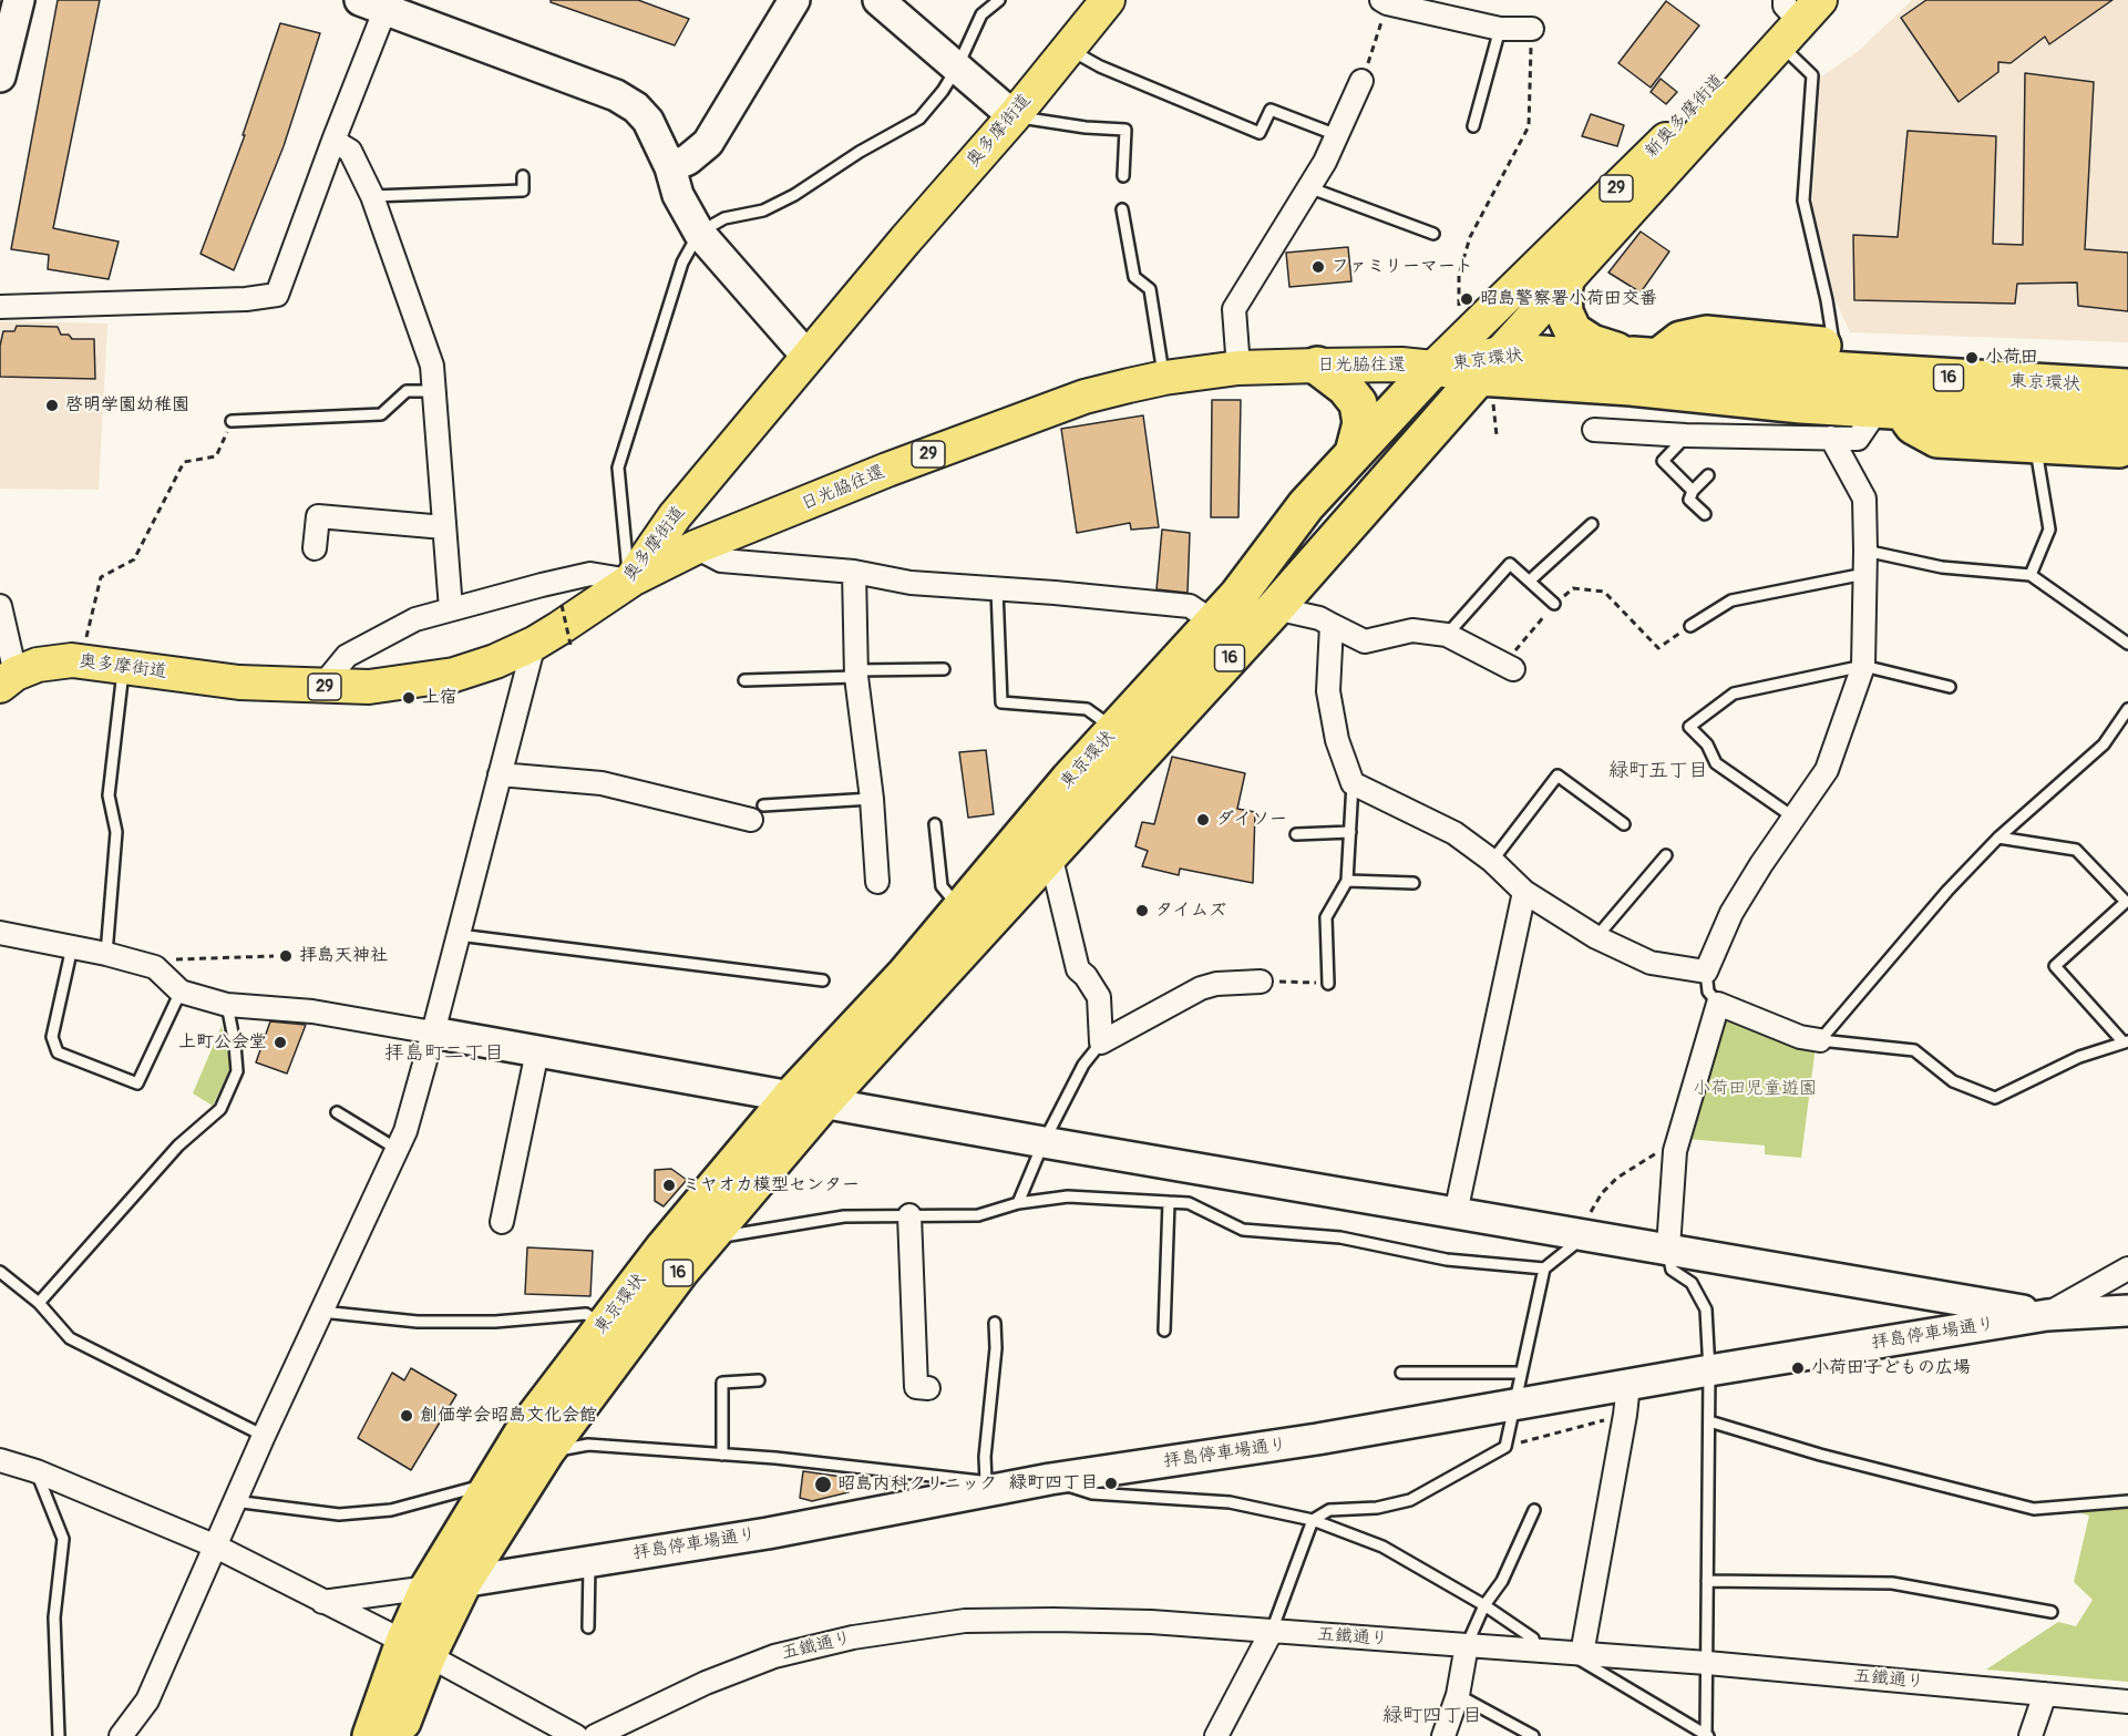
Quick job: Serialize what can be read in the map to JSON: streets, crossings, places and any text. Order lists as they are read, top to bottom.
{
  "streets": {
    "highway": ["東京環状", "16"],
    "main road": [
      "新奥多摩街道",
      "奥多摩街道",
      "29",
      "日光脇往還"
    ],
    "street": ["拝島停車場通り", "五鐵通り"]
  },
  "crossings": [
    ["新奥多摩街道", "東京環状"],
    ["新奥多摩街道", "日光脇往還"],
    ["奥多摩街道", "日光脇往還"],
    ["東京環状", "日光脇往還"],
    ["東京環状", "拝島停車場通り"]
  ],
  "districts": ["緑町五丁目", "拝島町二丁目", "緑町四丁目"],
  "parks": ["小荷田児童遊園"],
  "places": [
    "ファミリーマート",
    "昭島警察署小荷田交番",
    "小荷田",
    "啓明学園幼稚園",
    "上宿",
    "ダイソー",
    "タイムズ",
    "拝島天神社",
    "上町公会堂",
    "ミヤオカ模型センター",
    "小荷田子どもの広場",
    "創価学会昭島文化会館",
    "緑町四丁目",
    "昭島内科クリニック"
  ]
}
